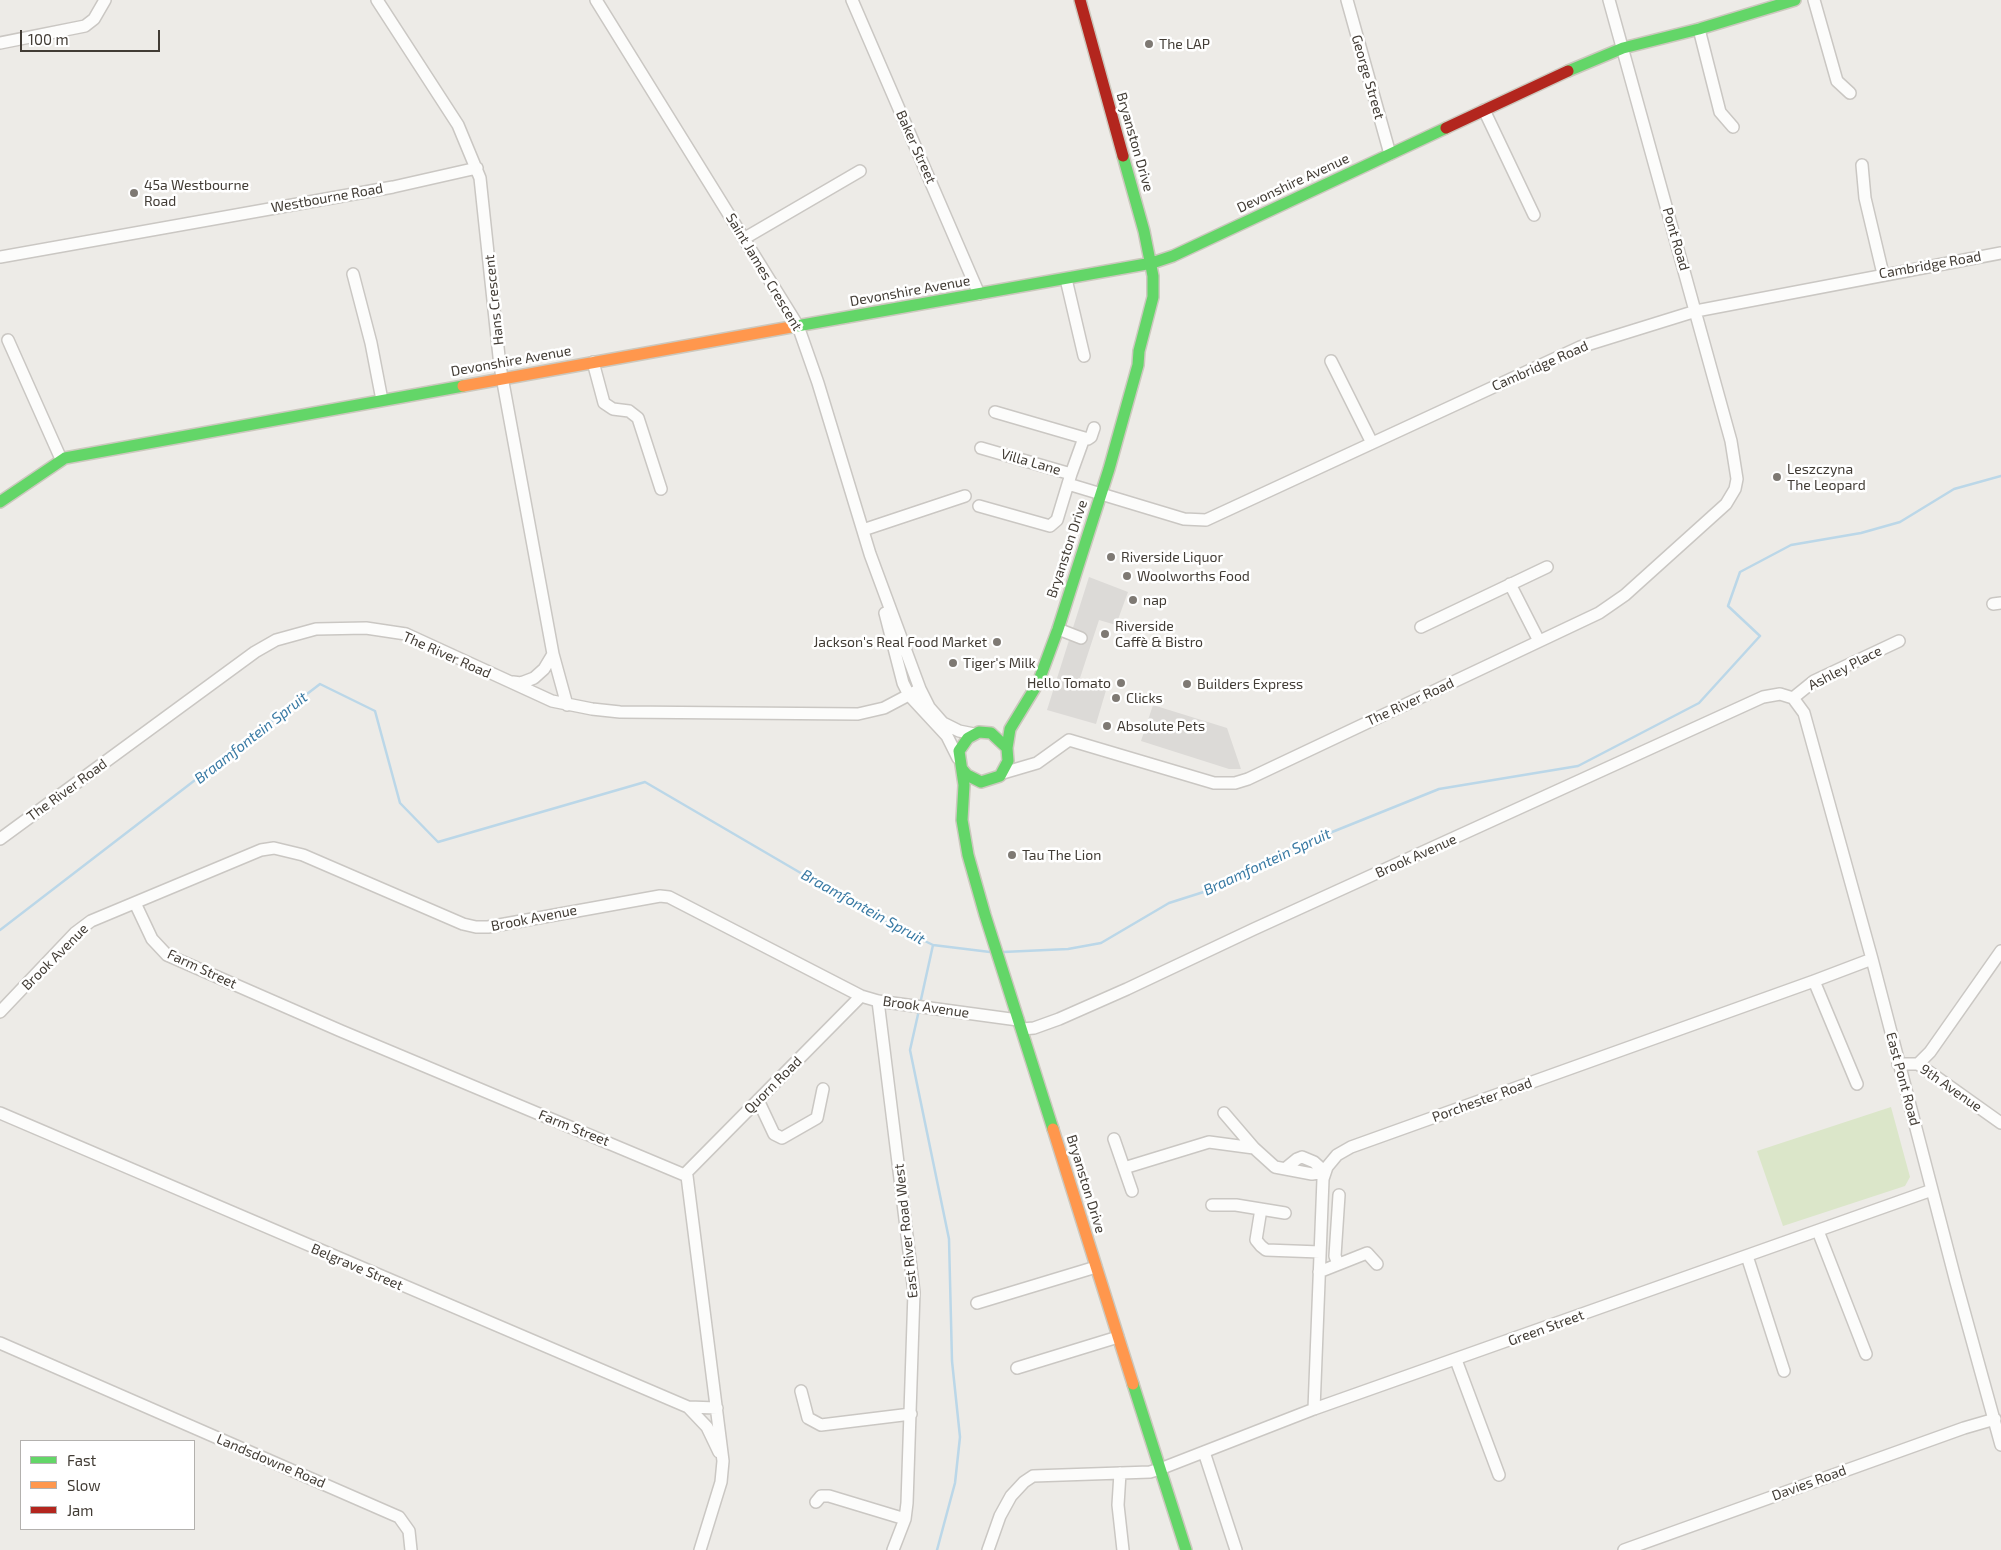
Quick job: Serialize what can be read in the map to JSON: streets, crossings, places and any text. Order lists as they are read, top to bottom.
{
  "streets": {
    "main road": ["Bryanston Drive", "Devonshire Avenue"],
    "street": [
      "George Street",
      "Baker Street",
      "Westbourne Road",
      "Pont Road",
      "Cambridge Road",
      "Saint James Crescent",
      "Hans Crescent",
      "Villa Lane",
      "The River Road",
      "Ashley Place",
      "Brook Avenue",
      "Farm Street",
      "East Pont Road",
      "Quorn Road",
      "9th Avenue",
      "Porchester Road",
      "East River Road West",
      "Belgrave Street",
      "Green Street",
      "Landsdowne Road",
      "Davies Road"
    ]
  },
  "crossings": [
    ["George Street", "Devonshire Avenue"],
    ["Bryanston Drive", "Devonshire Avenue"],
    ["Bryanston Drive", "Cambridge Road"],
    ["Bryanston Drive", "Saint James Crescent"],
    ["Bryanston Drive", "Villa Lane"],
    ["Bryanston Drive", "The River Road"],
    ["Bryanston Drive", "Brook Avenue"],
    ["Bryanston Drive", "Green Street"],
    ["Baker Street", "Devonshire Avenue"],
    ["Devonshire Avenue", "Pont Road"],
    ["Devonshire Avenue", "Saint James Crescent"],
    ["Devonshire Avenue", "Hans Crescent"],
    ["Westbourne Road", "Hans Crescent"],
    ["Pont Road", "Cambridge Road"],
    ["Pont Road", "The River Road"],
    ["Cambridge Road", "Villa Lane"],
    ["Saint James Crescent", "The River Road"],
    ["Hans Crescent", "The River Road"],
    ["Ashley Place", "Brook Avenue"],
    ["Ashley Place", "East Pont Road"],
    ["Brook Avenue", "Farm Street"],
    ["Brook Avenue", "East Pont Road"],
    ["Brook Avenue", "Quorn Road"],
    ["Brook Avenue", "East River Road West"],
    ["Farm Street", "Quorn Road"],
    ["East Pont Road", "9th Avenue"],
    ["East Pont Road", "Porchester Road"],
    ["East Pont Road", "Green Street"],
    ["East Pont Road", "Davies Road"]
  ],
  "water": ["Braamfontein Spruit"],
  "places": [
    "The LAP",
    "45a Westbourne Road",
    "Leszczyna The Leopard",
    "Riverside Liquor",
    "Woolworths Food",
    "nap",
    "Riverside Caffè & Bistro",
    "Jackson's Real Food Market",
    "Tiger's Milk",
    "Hello Tomato",
    "Builders Express",
    "Clicks",
    "Absolute Pets",
    "Tau The Lion"
  ],
  "legend": ["Fast", "Slow", "Jam"],
  "scale_bar": "100 m"
}
